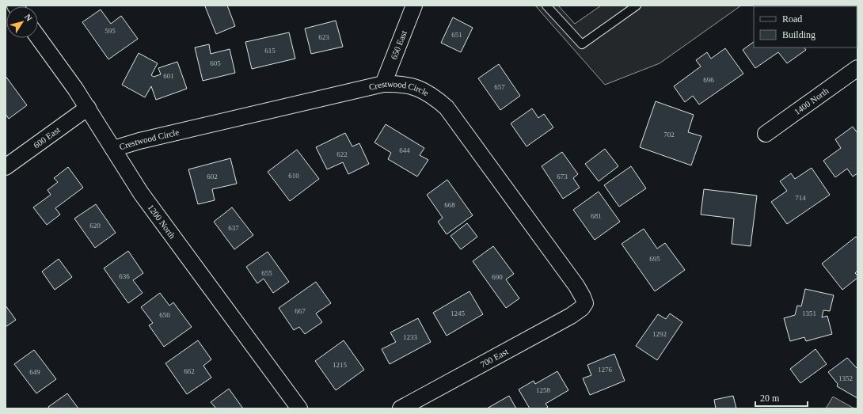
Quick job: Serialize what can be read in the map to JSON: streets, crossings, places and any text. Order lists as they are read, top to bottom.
{
  "streets": {
    "street": [
      "650 East",
      "Crestwood Circle",
      "1400 North",
      "600 East",
      "1200 North",
      "700 East"
    ]
  },
  "crossings": [
    ["650 East", "Crestwood Circle"],
    ["Crestwood Circle", "1200 North"],
    ["Crestwood Circle", "700 East"],
    ["600 East", "1200 North"]
  ],
  "house_numbers": [
    "595",
    "651",
    "623",
    "615",
    "605",
    "601",
    "696",
    "657",
    "702",
    "644",
    "622",
    "610",
    "602",
    "673",
    "714",
    "668",
    "681",
    "620",
    "637",
    "695",
    "655",
    "636",
    "690",
    "667",
    "1245",
    "1351",
    "650",
    "1292",
    "1233",
    "1215",
    "1276",
    "662",
    "649",
    "1352",
    "1258"
  ],
  "legend": ["Road", "Building"],
  "scale_bar": "20 m",
  "north": "top right"
}
